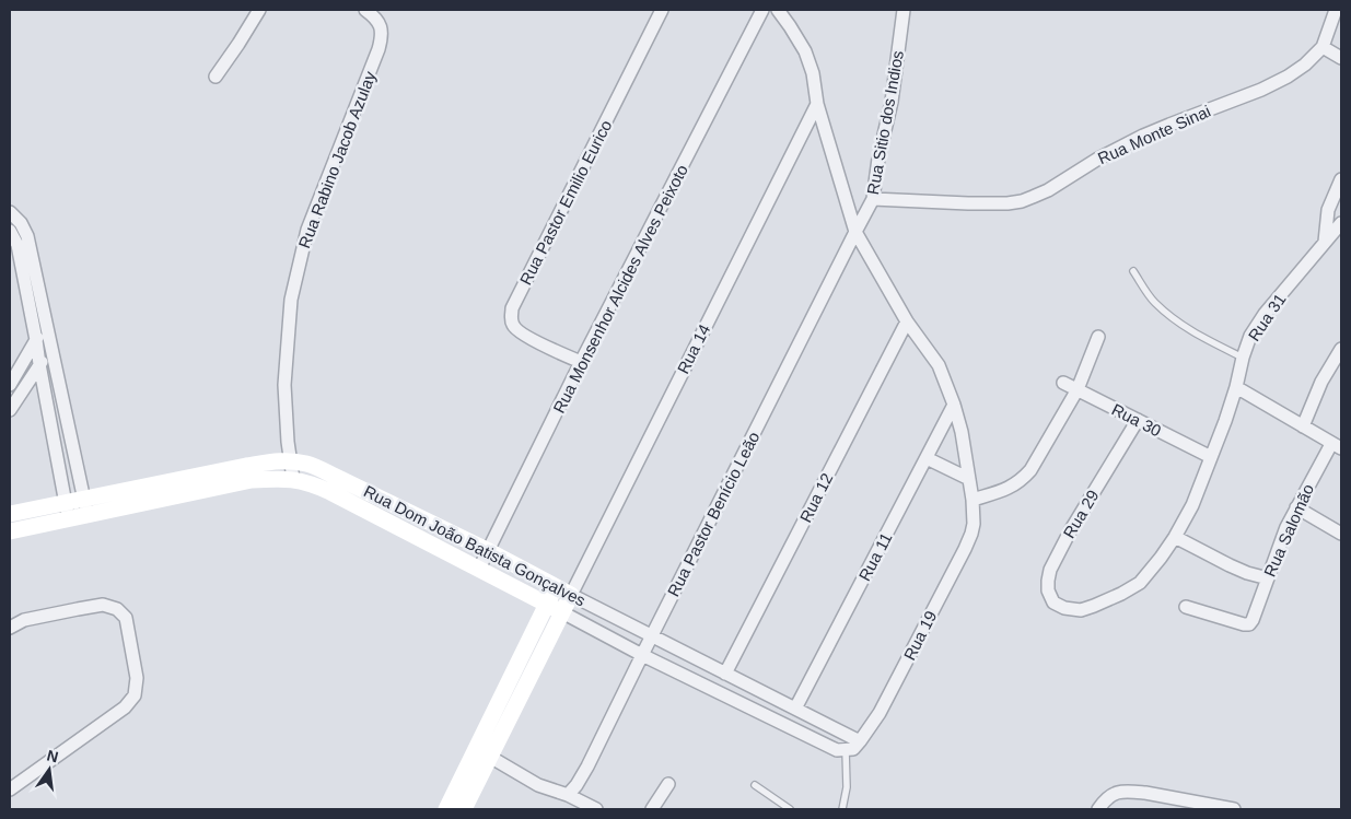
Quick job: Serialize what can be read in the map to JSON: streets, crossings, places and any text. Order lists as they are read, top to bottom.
{
  "streets": {
    "street": [
      "Rua Sitio dos Indios",
      "Rua Monte Sinai",
      "Rua Rabino Jacob Azulay",
      "Rua Pastor Emilio Eurico",
      "Rua Monsenhor Alcides Alves Peixoto",
      "Rua 31",
      "Rua 14",
      "Rua 30",
      "Rua 12",
      "Rua Pastor Benício Leão",
      "Rua 29",
      "Rua Salomão",
      "Rua Dom João Batista Gonçalves",
      "Rua 11",
      "Rua 19"
    ]
  },
  "crossings": [
    ["Rua Sitio dos Indios", "Rua Monte Sinai"],
    ["Rua Sitio dos Indios", "Rua Pastor Benício Leão"],
    ["Rua Rabino Jacob Azulay", "Rua Dom João Batista Gonçalves"],
    ["Rua Pastor Emilio Eurico", "Rua Monsenhor Alcides Alves Peixoto"],
    ["Rua Monsenhor Alcides Alves Peixoto", "Rua Dom João Batista Gonçalves"],
    ["Rua 31", "Rua 30"],
    ["Rua 31", "Rua 29"],
    ["Rua 14", "Rua Dom João Batista Gonçalves"],
    ["Rua 30", "Rua 29"],
    ["Rua 12", "Rua Dom João Batista Gonçalves"],
    ["Rua Pastor Benício Leão", "Rua Dom João Batista Gonçalves"],
    ["Rua Dom João Batista Gonçalves", "Rua 11"],
    ["Rua Dom João Batista Gonçalves", "Rua 19"]
  ],
  "north": "top"
}
